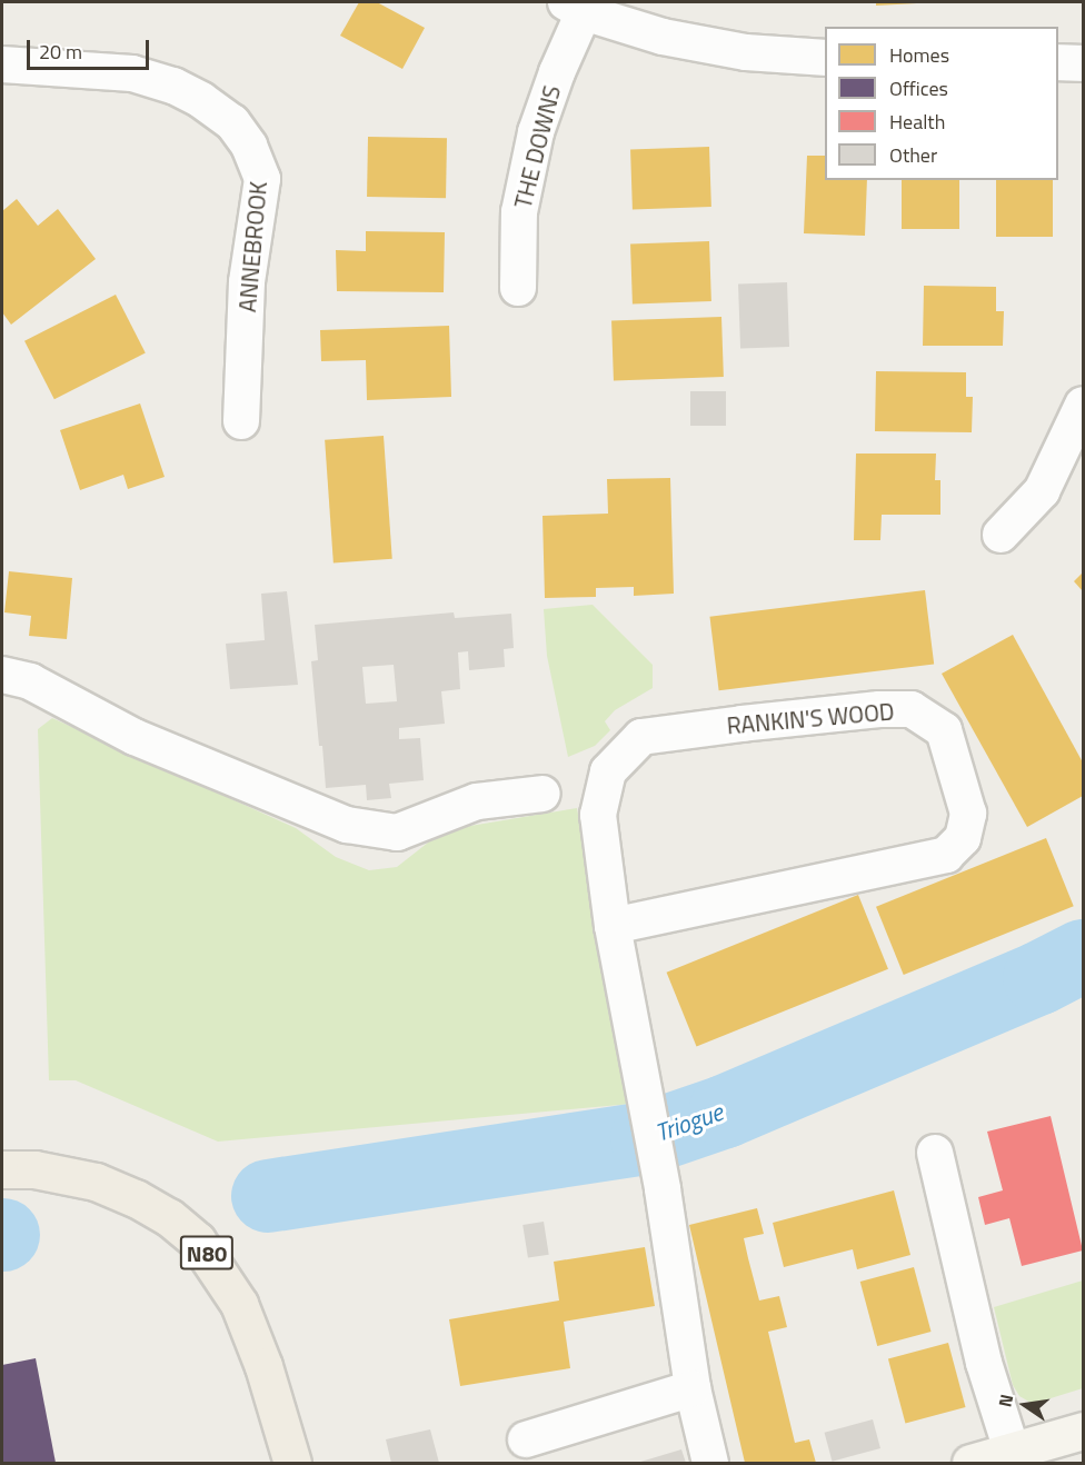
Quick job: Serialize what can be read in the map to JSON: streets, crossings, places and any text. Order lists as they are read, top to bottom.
{
  "streets": {
    "main road": ["N80"],
    "street": ["THE DOWNS", "ANNEBROOK", "RANKIN'S WOOD"]
  },
  "water": ["Triogue"],
  "legend": [
    "Homes",
    "Offices",
    "Health",
    "Other"
  ],
  "scale_bar": "20 m",
  "north": "left"
}
